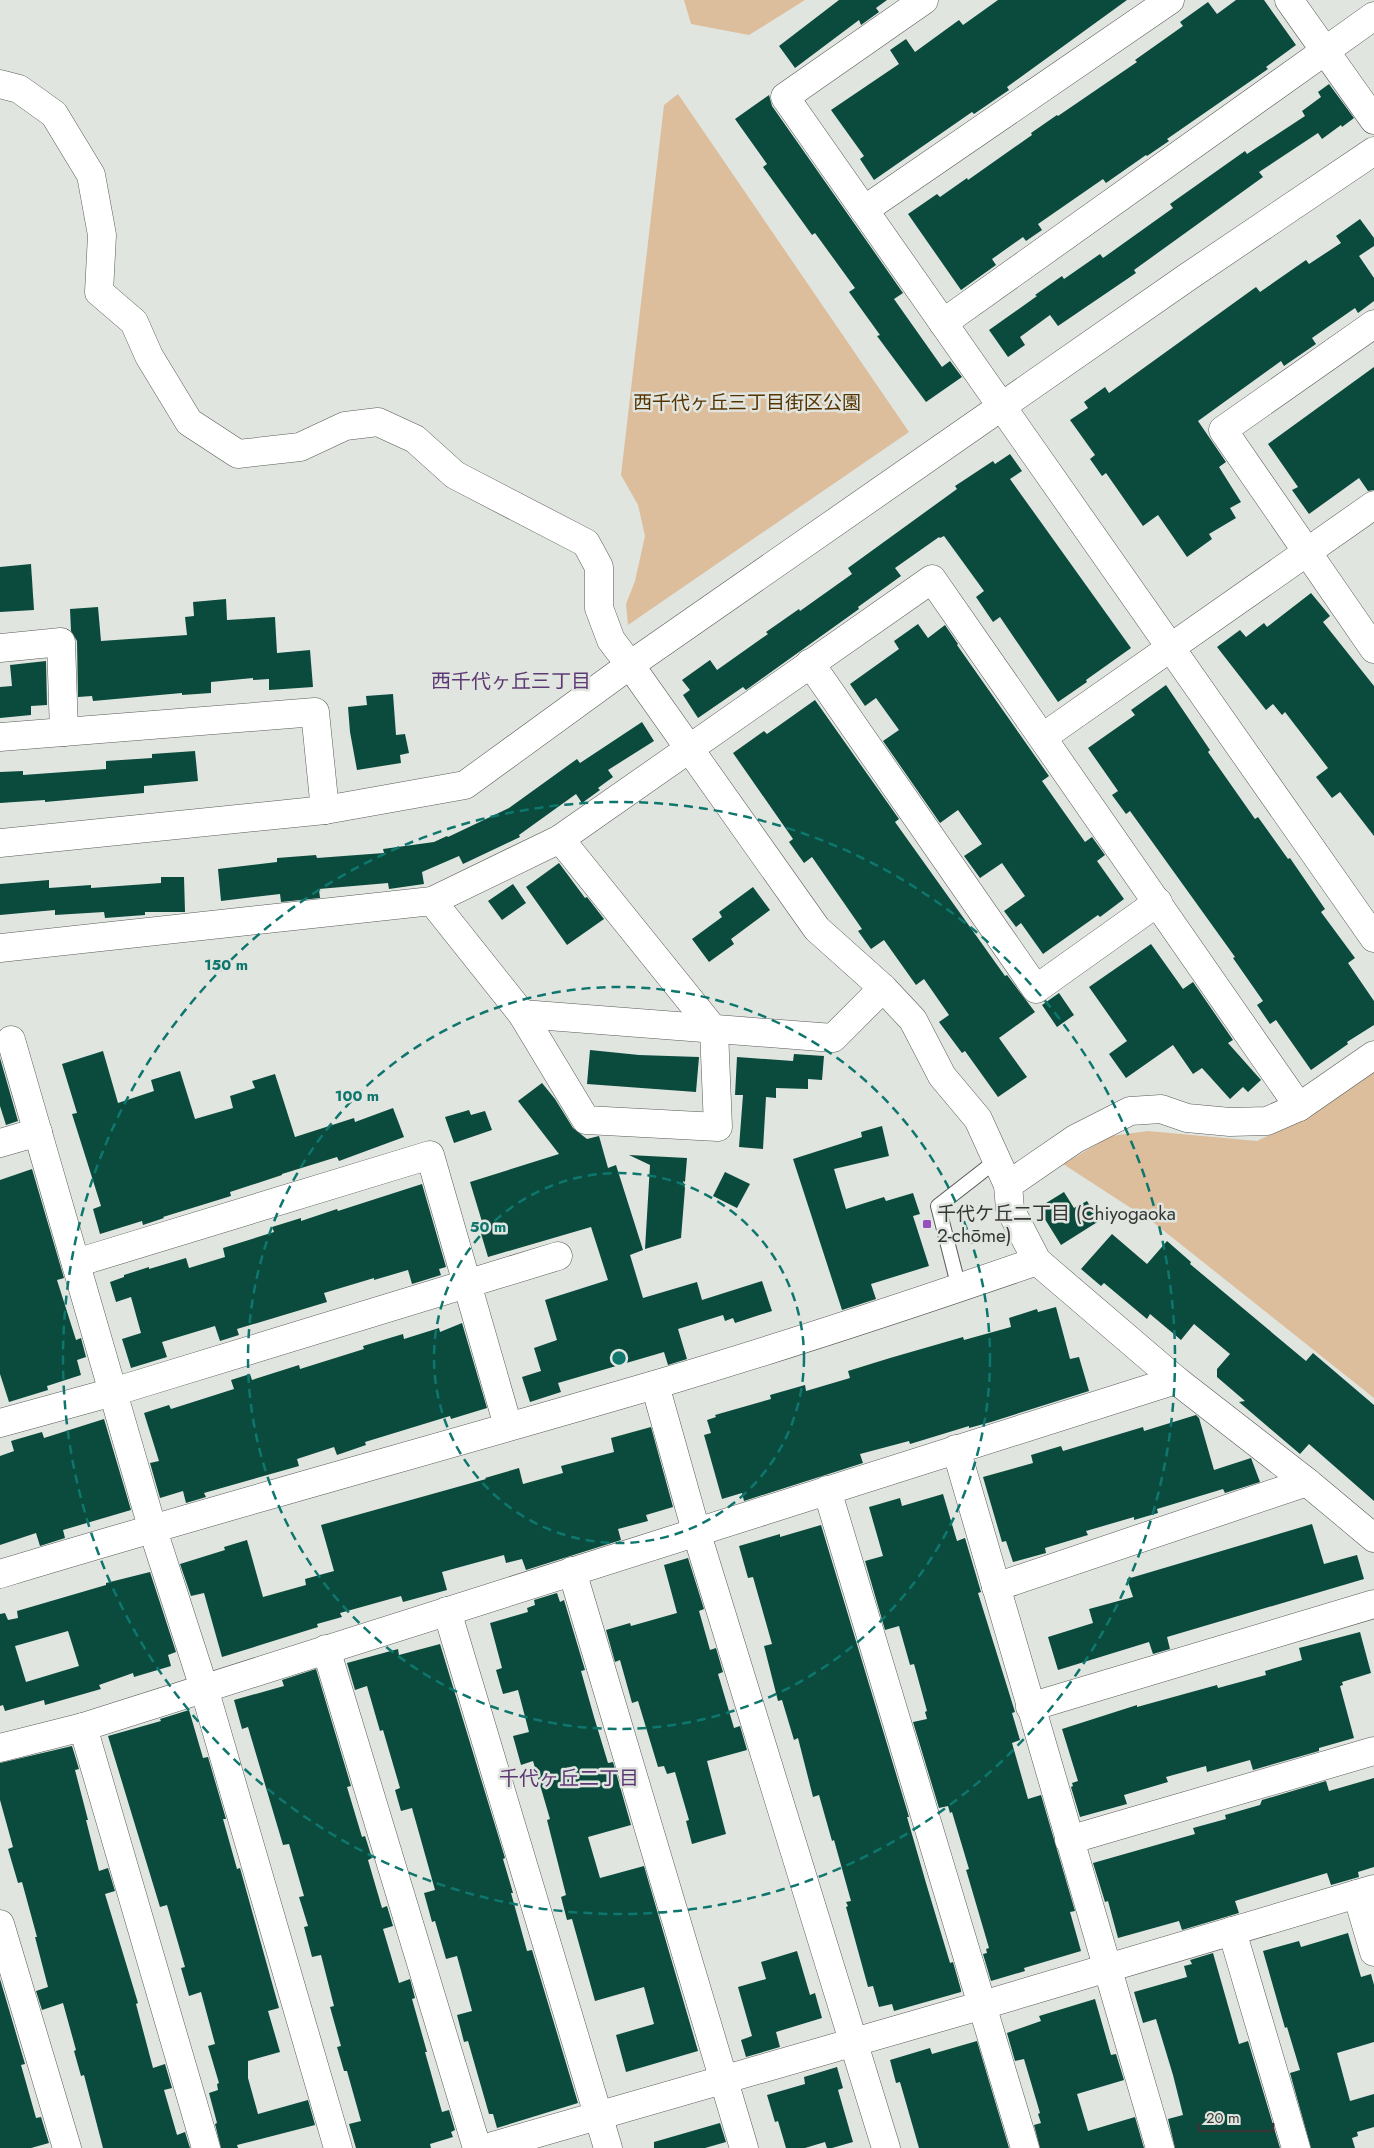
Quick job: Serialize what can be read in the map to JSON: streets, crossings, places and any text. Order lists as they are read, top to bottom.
{
  "districts": ["西千代ヶ丘三丁目", "千代ヶ丘二丁目"],
  "parks": ["西千代ヶ丘三丁目街区公園"],
  "places": {
    "transit": ["千代ケ丘二丁目 (Chiyogaoka 2-chōme)"]
  },
  "scale_bar": "20 m",
  "rings": ["150 m", "100 m", "50 m"]
}
